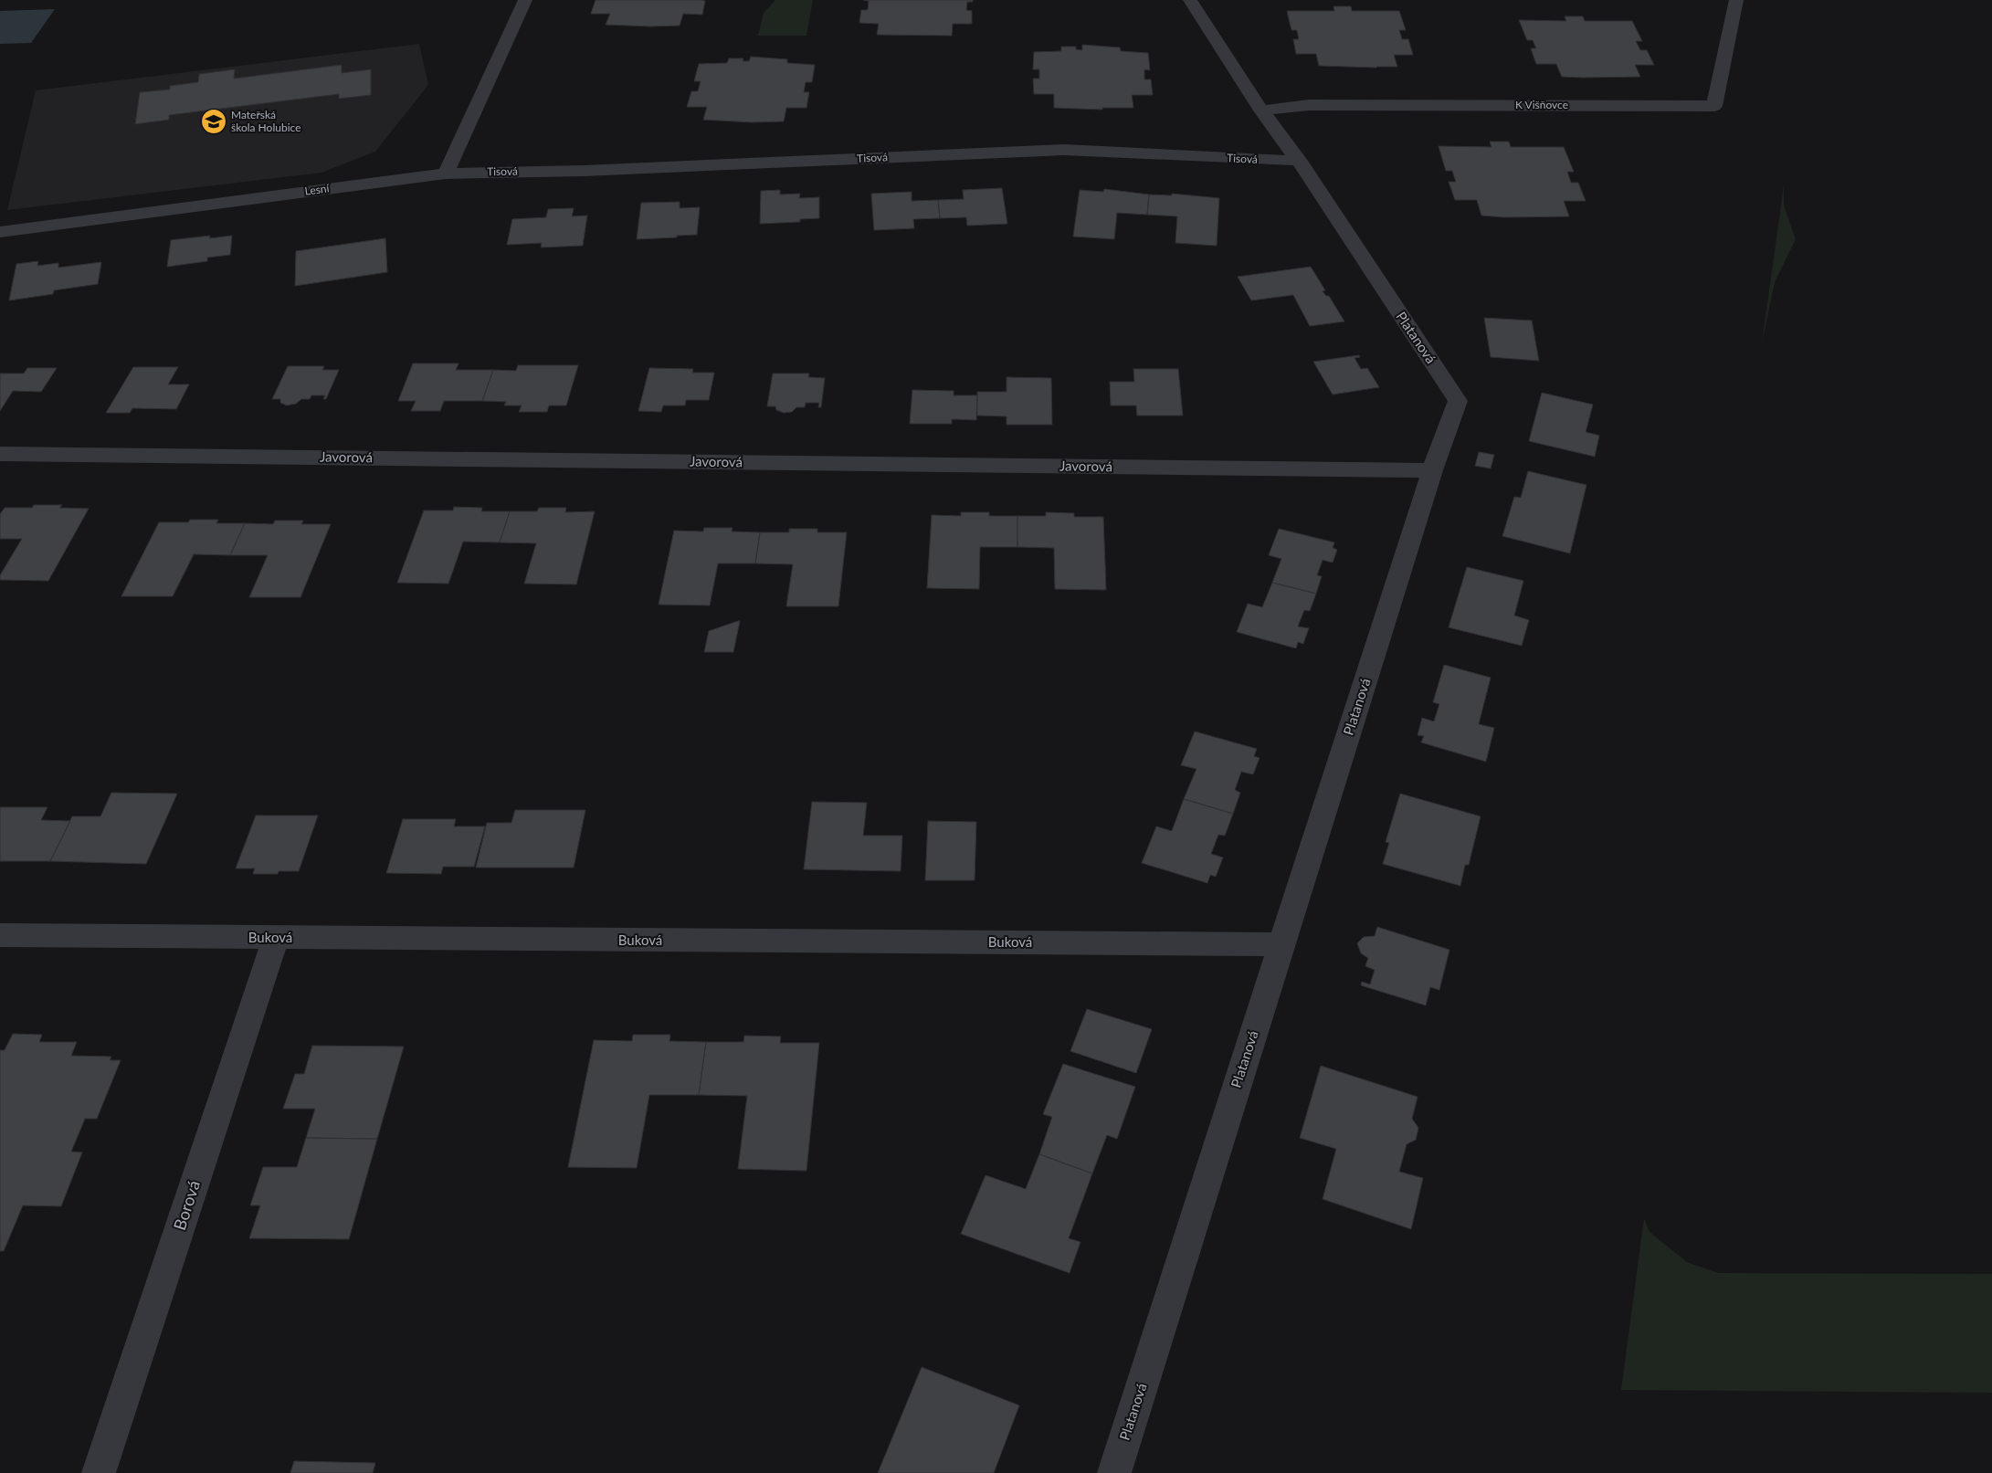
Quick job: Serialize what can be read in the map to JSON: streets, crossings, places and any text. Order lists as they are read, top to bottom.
{
  "streets": {
    "street": [
      "K Višňovce",
      "Tisová",
      "Lesní",
      "Platanová",
      "Javorová",
      "Buková",
      "Borová"
    ]
  },
  "crossings": [
    ["K Višňovce", "Platanová"],
    ["Tisová", "Lesní"],
    ["Tisová", "Platanová"],
    ["Platanová", "Javorová"],
    ["Platanová", "Buková"],
    ["Buková", "Borová"]
  ],
  "places": {
    "school or university": ["Mateřská škola Holubice"]
  }
}
